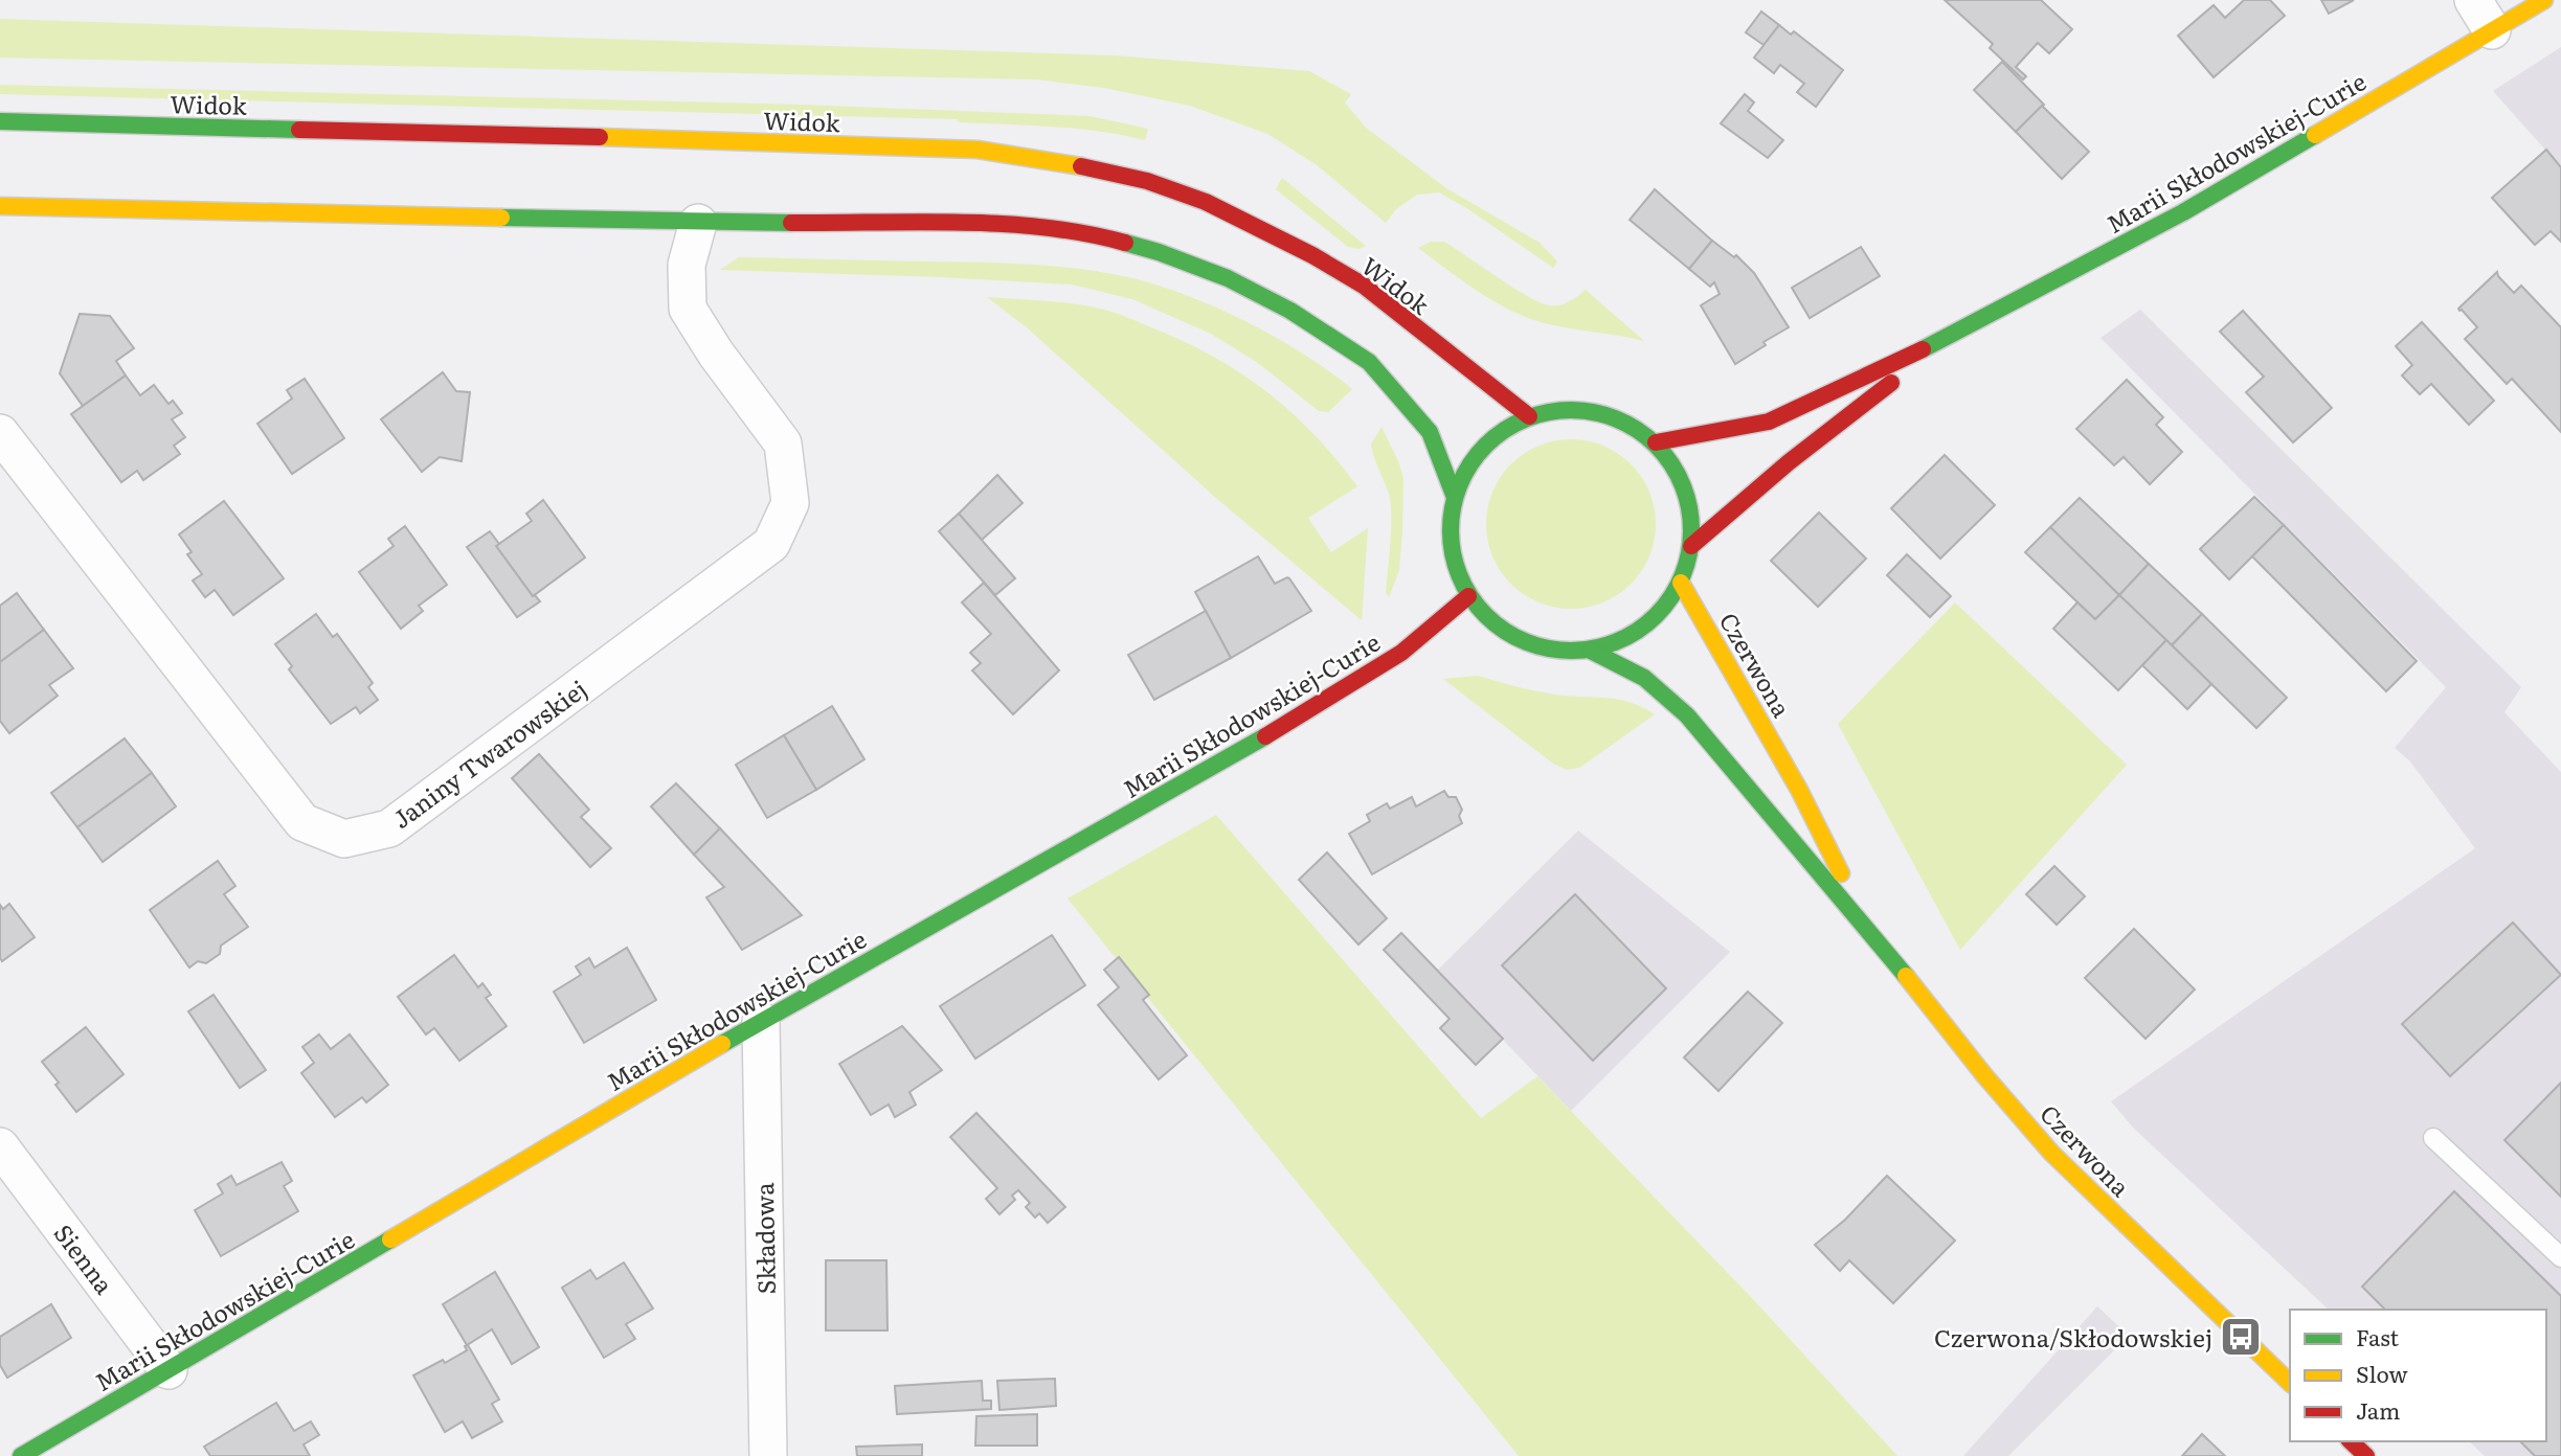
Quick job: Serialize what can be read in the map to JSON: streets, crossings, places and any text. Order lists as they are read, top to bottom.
{
  "streets": {
    "main road": ["Widok", "Marii Skłodowskiej-Curie", "Czerwona"],
    "street": ["Janiny Twarowskiej", "Składowa", "Sienna"]
  },
  "crossings": [
    ["Widok", "Marii Skłodowskiej-Curie"],
    ["Widok", "Czerwona"],
    ["Marii Skłodowskiej-Curie", "Czerwona"],
    ["Marii Skłodowskiej-Curie", "Składowa"],
    ["Marii Skłodowskiej-Curie", "Sienna"]
  ],
  "places": {
    "bus stop": ["Czerwona/Skłodowskiej"]
  },
  "legend": ["Fast", "Slow", "Jam"]
}
